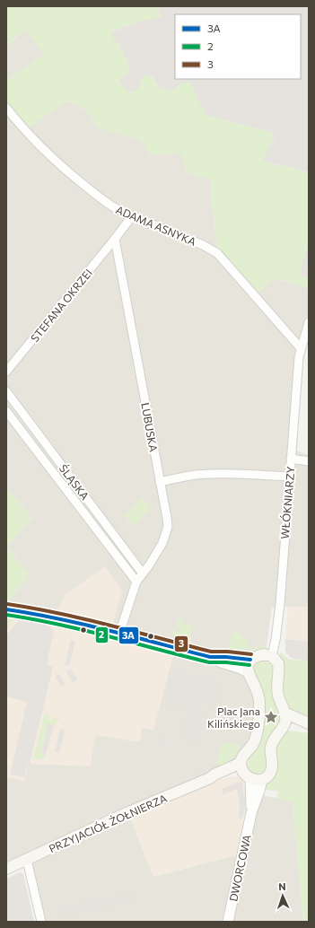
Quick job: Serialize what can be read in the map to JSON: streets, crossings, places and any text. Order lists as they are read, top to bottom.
{
  "streets": {
    "main road": ["PRZYJACIÓŁ ŻOŁNIERZA"],
    "street": [
      "ADAMA ASNYKA",
      "STEFANA OKRZEI",
      "LUBUSKA",
      "ŚLĄSKA",
      "WŁÓKNIARZY",
      "DWORCOWA"
    ]
  },
  "crossings": [
    ["ADAMA ASNYKA", "WŁÓKNIARZY"],
    ["STEFANA OKRZEI", "LUBUSKA"],
    ["LUBUSKA", "ŚLĄSKA"],
    ["PRZYJACIÓŁ ŻOŁNIERZA", "DWORCOWA"]
  ],
  "places": {
    "place": ["Plac Jana Kilińskiego"]
  },
  "lines": ["transit line 3", "transit line 3A", "transit line 2"],
  "legend": ["3A", "2", "3"],
  "north": "top"
}
